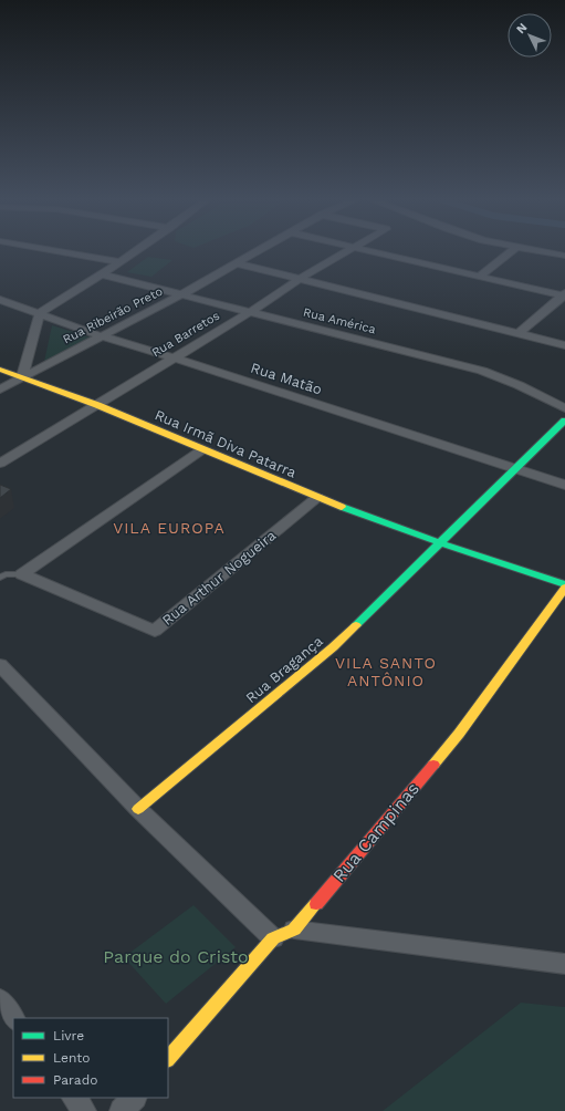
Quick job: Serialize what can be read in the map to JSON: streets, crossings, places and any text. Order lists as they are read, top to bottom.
{
  "streets": {
    "street": [
      "Rua Ribeirão Preto",
      "Rua América",
      "Rua Barretos",
      "Rua Matão",
      "Rua Irmã Diva Patarra",
      "Rua Arthur Nogueira",
      "Rua Bragança",
      "Rua Campinas"
    ]
  },
  "crossings": [
    ["Rua Ribeirão Preto", "Rua América"],
    ["Rua Ribeirão Preto", "Rua Matão"],
    ["Rua Ribeirão Preto", "Rua Irmã Diva Patarra"],
    ["Rua América", "Rua Barretos"],
    ["Rua Barretos", "Rua Matão"],
    ["Rua Barretos", "Rua Irmã Diva Patarra"],
    ["Rua Matão", "Rua Bragança"],
    ["Rua Irmã Diva Patarra", "Rua Arthur Nogueira"],
    ["Rua Irmã Diva Patarra", "Rua Bragança"],
    ["Rua Irmã Diva Patarra", "Rua Campinas"]
  ],
  "districts": ["VILA EUROPA", "VILA SANTO ANTÔNIO"],
  "parks": ["Parque do Cristo"],
  "legend": ["Livre", "Lento", "Parado"],
  "north": "top left"
}
